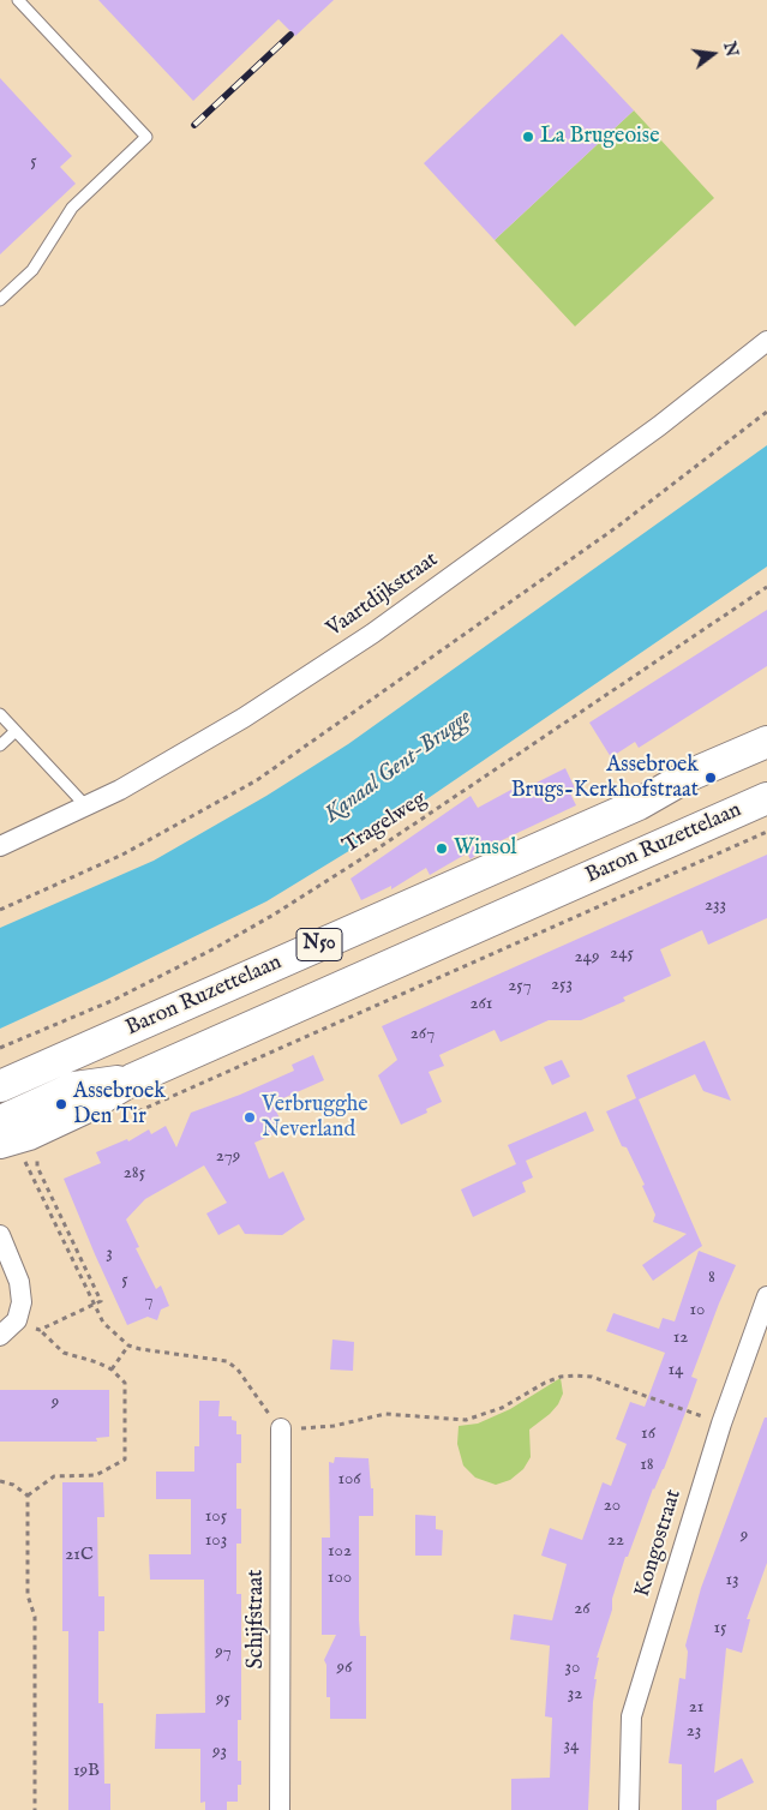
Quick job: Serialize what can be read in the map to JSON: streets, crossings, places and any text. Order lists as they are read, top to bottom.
{
  "streets": {
    "main road": ["Baron Ruzettelaan", "N50"],
    "street": ["Vaartdijkstraat", "Kongostraat", "Schijfstraat"],
    "path": ["Tragelweg"]
  },
  "water": ["Kanaal Gent-Brugge"],
  "places": [
    "La Brugeoise",
    "Assebroek Brugs-Kerkhofstraat",
    "Winsol",
    "Assebroek Den Tir",
    "Verbrugghe Neverland"
  ],
  "house_numbers": [
    "5",
    "233",
    "245",
    "249",
    "253",
    "257",
    "261",
    "267",
    "279",
    "285",
    "3",
    "8",
    "5",
    "7",
    "10",
    "12",
    "14",
    "9",
    "16",
    "18",
    "106",
    "20",
    "105",
    "9",
    "103",
    "22",
    "102",
    "21C",
    "100",
    "13",
    "26",
    "15",
    "97",
    "96",
    "30",
    "32",
    "95",
    "21",
    "23",
    "34",
    "93",
    "19B"
  ],
  "north": "right"
}
